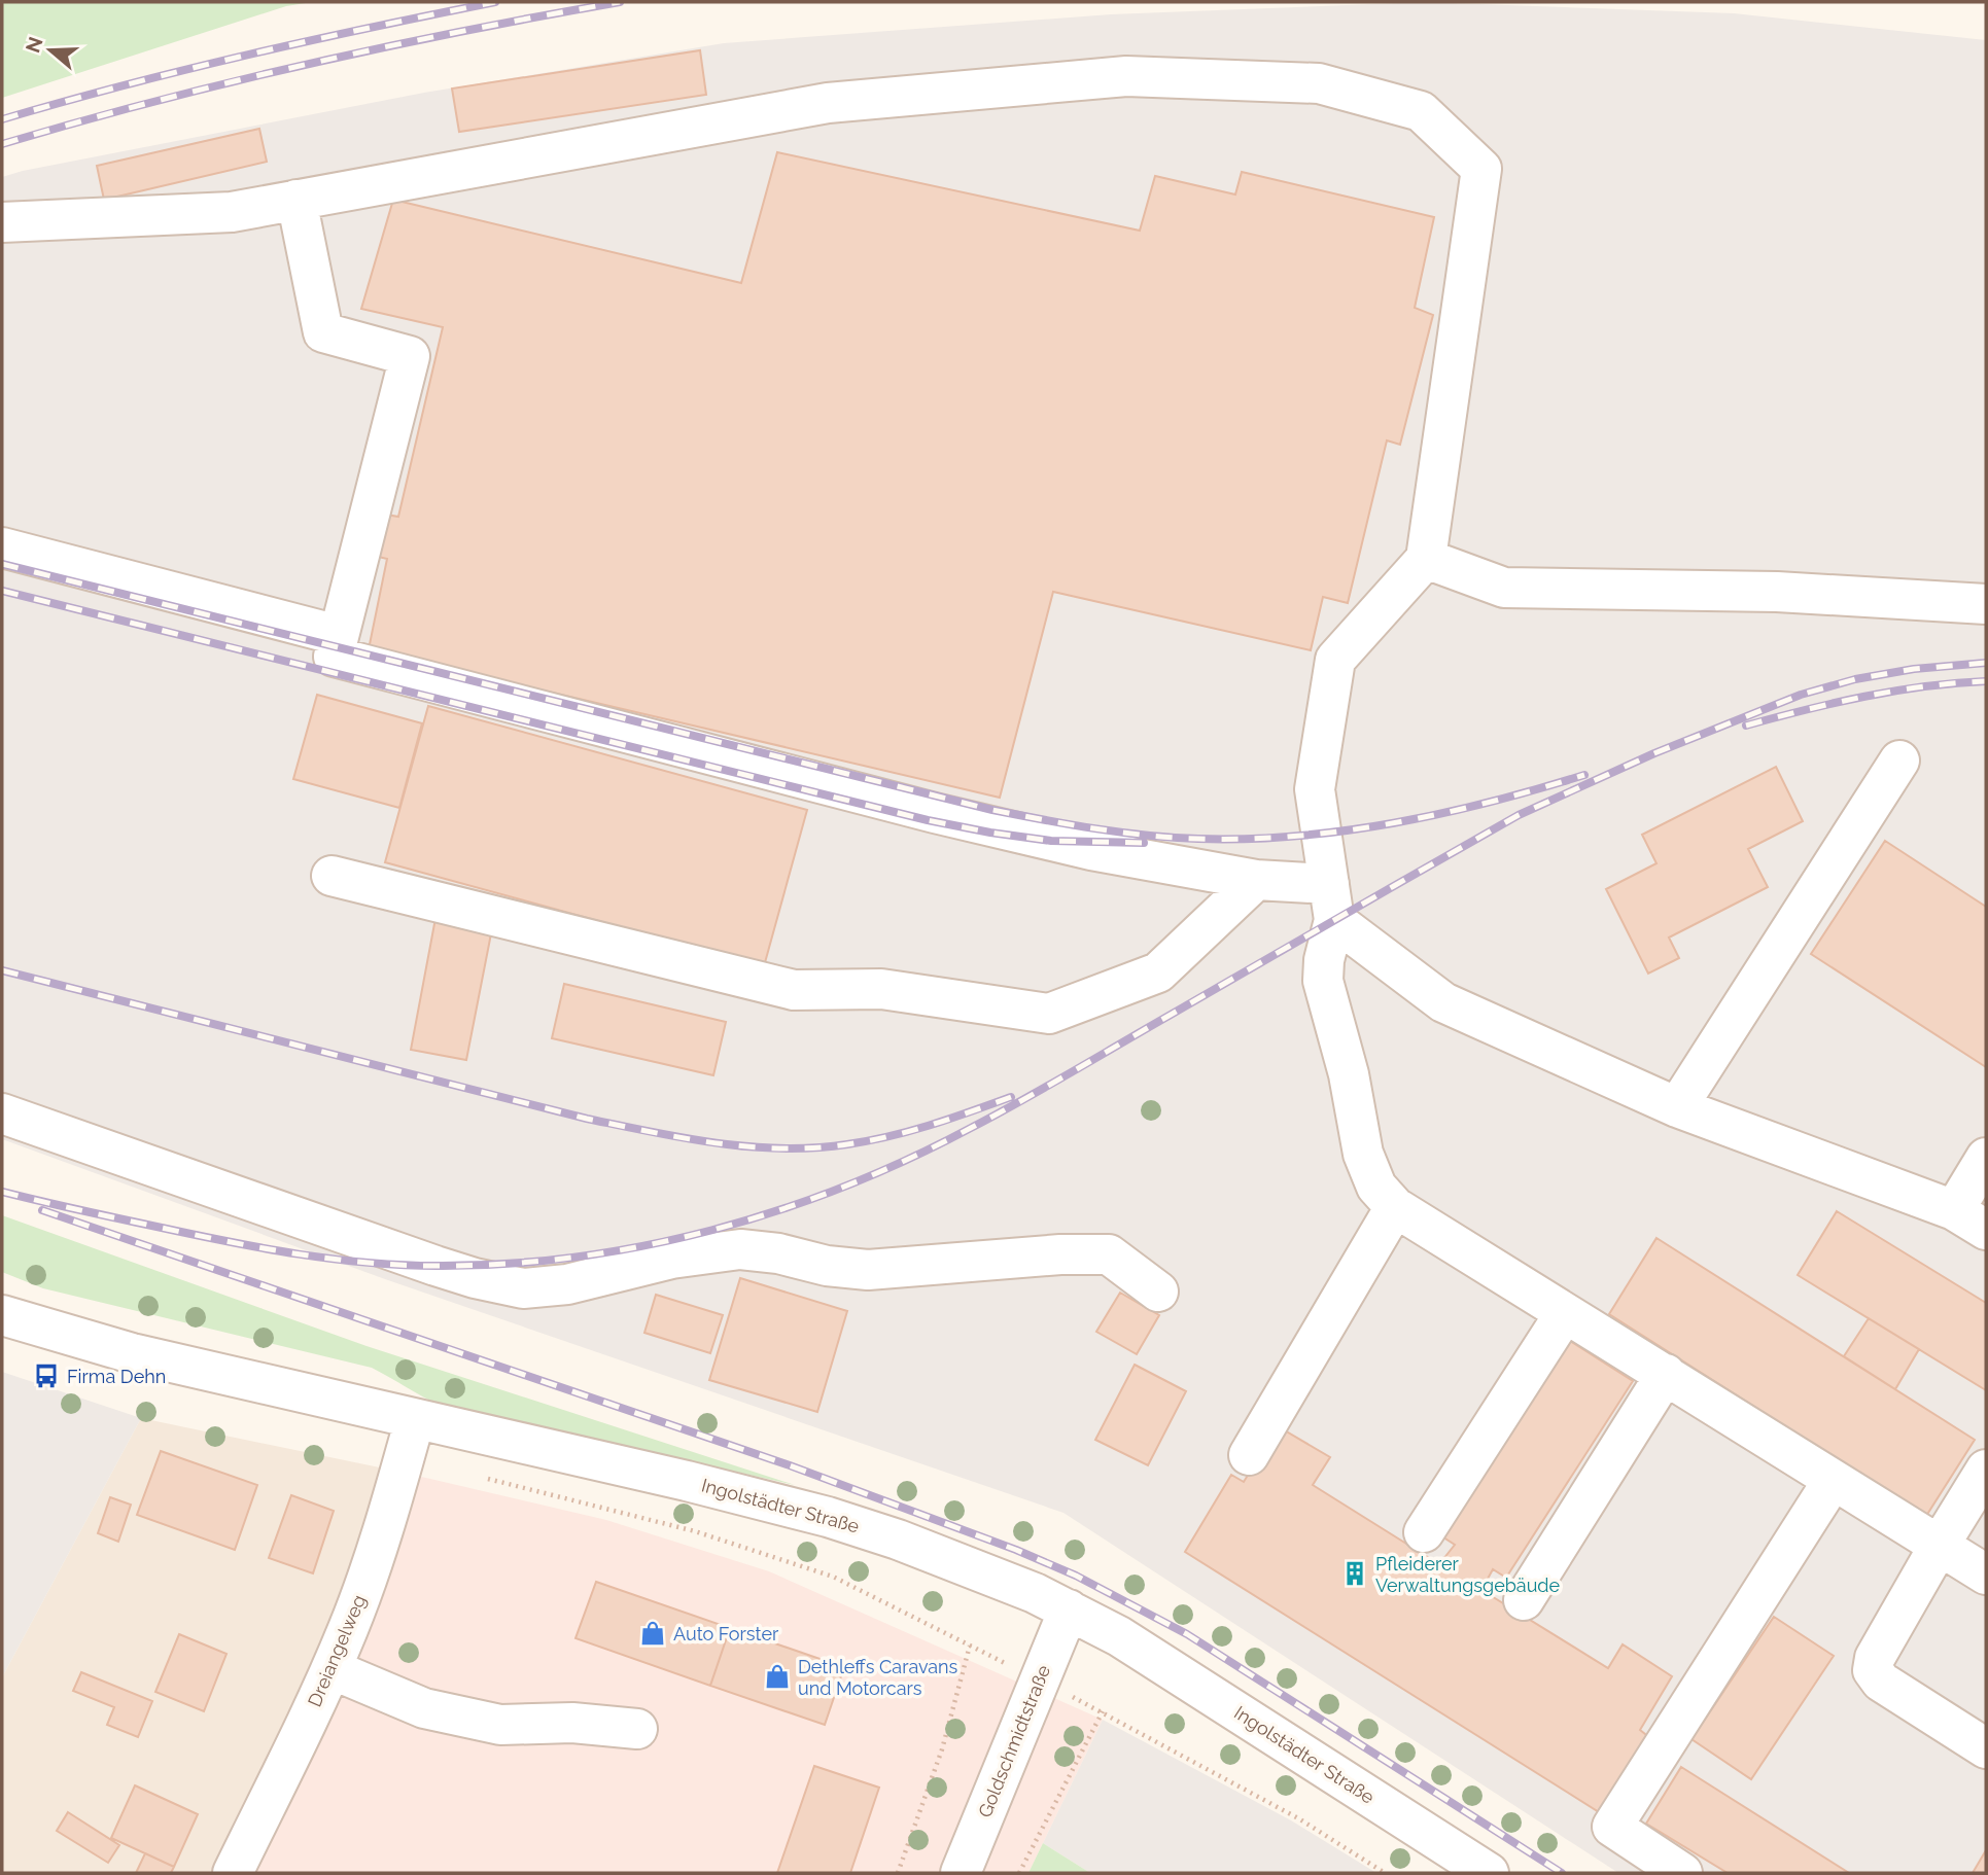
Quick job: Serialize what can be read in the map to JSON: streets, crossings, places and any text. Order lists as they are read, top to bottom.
{
  "streets": {
    "street": ["Ingolstädter Straße", "Dreiangelweg", "Goldschmidtstraße"]
  },
  "crossings": [
    ["Ingolstädter Straße", "Dreiangelweg"],
    ["Ingolstädter Straße", "Goldschmidtstraße"]
  ],
  "places": {
    "bus stop": ["Firma Dehn"],
    "building": ["Pfleiderer Verwaltungsgebäude"],
    "shop": ["Auto Forster", "Dethleffs Caravans und Motorcars"]
  },
  "north": "left"
}
